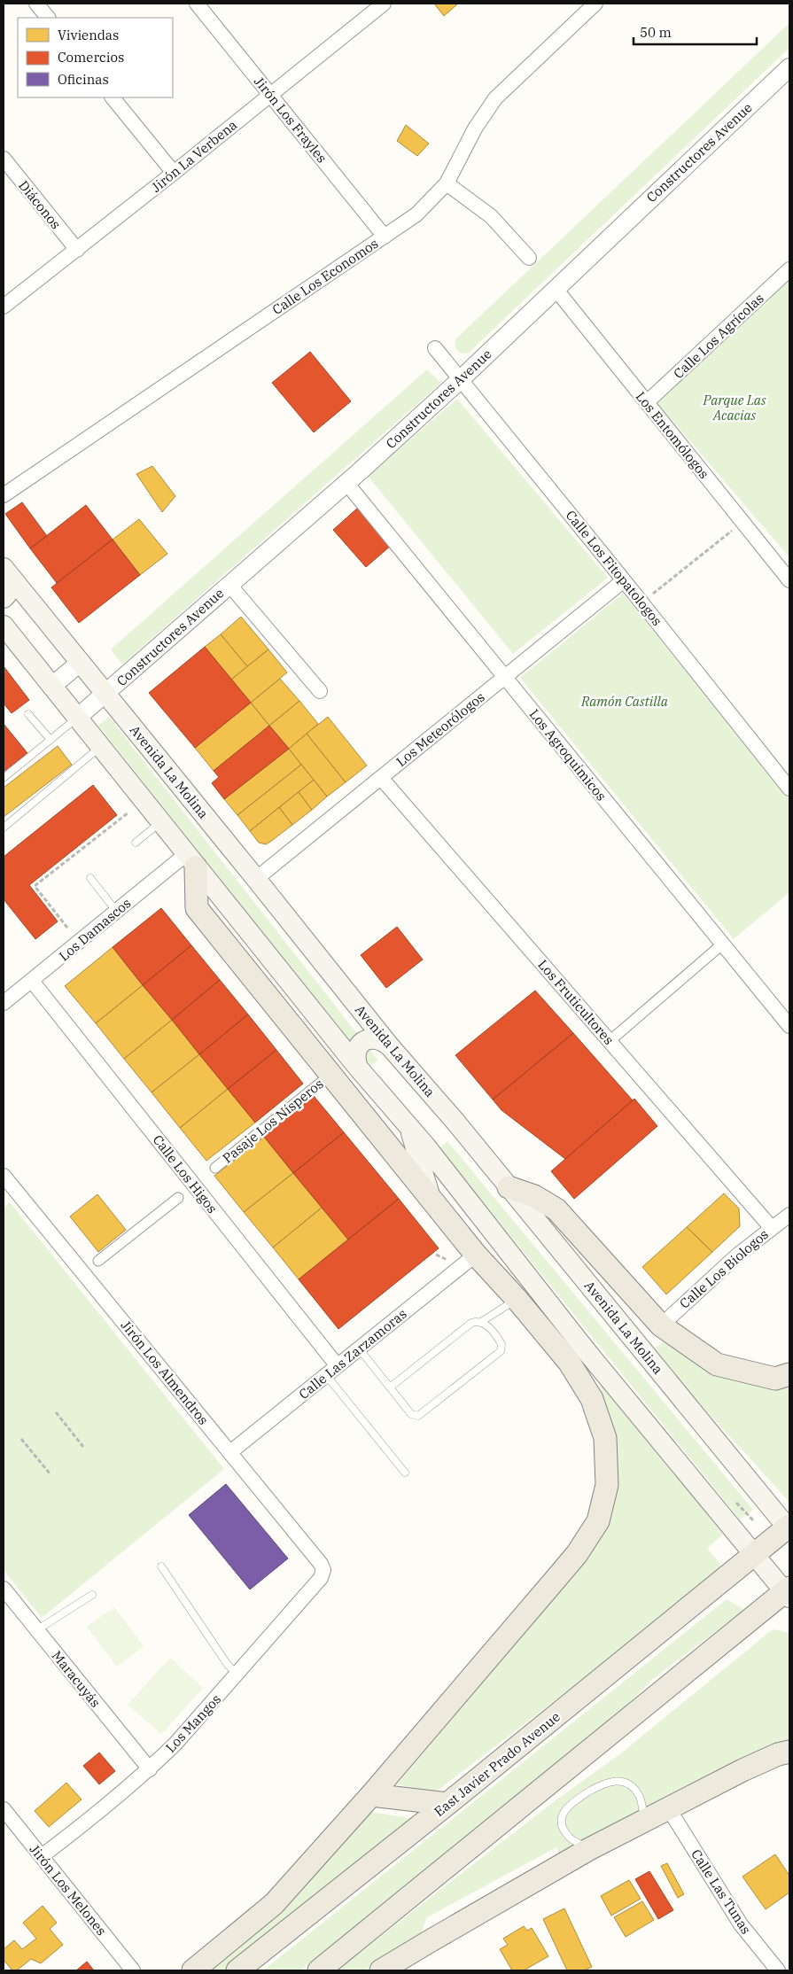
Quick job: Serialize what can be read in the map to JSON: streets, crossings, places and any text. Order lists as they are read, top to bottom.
{
  "streets": {
    "main road": ["Avenida La Molina", "East Javier Prado Avenue"],
    "street": [
      "Jirón Los Frayles",
      "Constructores Avenue",
      "Jirón La Verbena",
      "Diáconos",
      "Calle Los Economos",
      "Calle Los Agrícolas",
      "Los Entomólogos",
      "Calle Los Fitopatologos",
      "Los Meteorólogos",
      "Los Agroquímicos",
      "Los Damascos",
      "Los Fruticultores",
      "Pasaje Los Nísperos",
      "Calle Los Higos",
      "Calle Los Biologos",
      "Calle Las Zarzamoras",
      "Jirón Los Almendros",
      "Maracuyás",
      "Los Mangos",
      "Jirón Los Melones",
      "Calle Las Tunas"
    ]
  },
  "crossings": [
    ["Jirón Los Frayles", "Jirón La Verbena"],
    ["Jirón Los Frayles", "Calle Los Economos"],
    ["Constructores Avenue", "Los Entomólogos"],
    ["Constructores Avenue", "Calle Los Fitopatologos"],
    ["Constructores Avenue", "Los Agroquímicos"],
    ["Constructores Avenue", "Avenida La Molina"],
    ["Jirón La Verbena", "Diáconos"],
    ["Calle Los Agrícolas", "Los Entomólogos"],
    ["Calle Los Fitopatologos", "Los Meteorólogos"],
    ["Los Meteorólogos", "Los Agroquímicos"],
    ["Los Meteorólogos", "Avenida La Molina"],
    ["Los Meteorólogos", "Los Fruticultores"],
    ["Avenida La Molina", "East Javier Prado Avenue"],
    ["Los Damascos", "Calle Los Higos"],
    ["Los Fruticultores", "Calle Los Biologos"],
    ["Calle Los Higos", "Calle Las Zarzamoras"],
    ["Calle Las Zarzamoras", "Jirón Los Almendros"],
    ["Jirón Los Almendros", "Los Mangos"],
    ["Maracuyás", "Los Mangos"],
    ["Los Mangos", "Jirón Los Melones"]
  ],
  "parks": ["Parque Las Acacias", "Ramón Castilla"],
  "legend": ["Viviendas", "Comercios", "Oficinas"],
  "scale_bar": "50 m"
}
